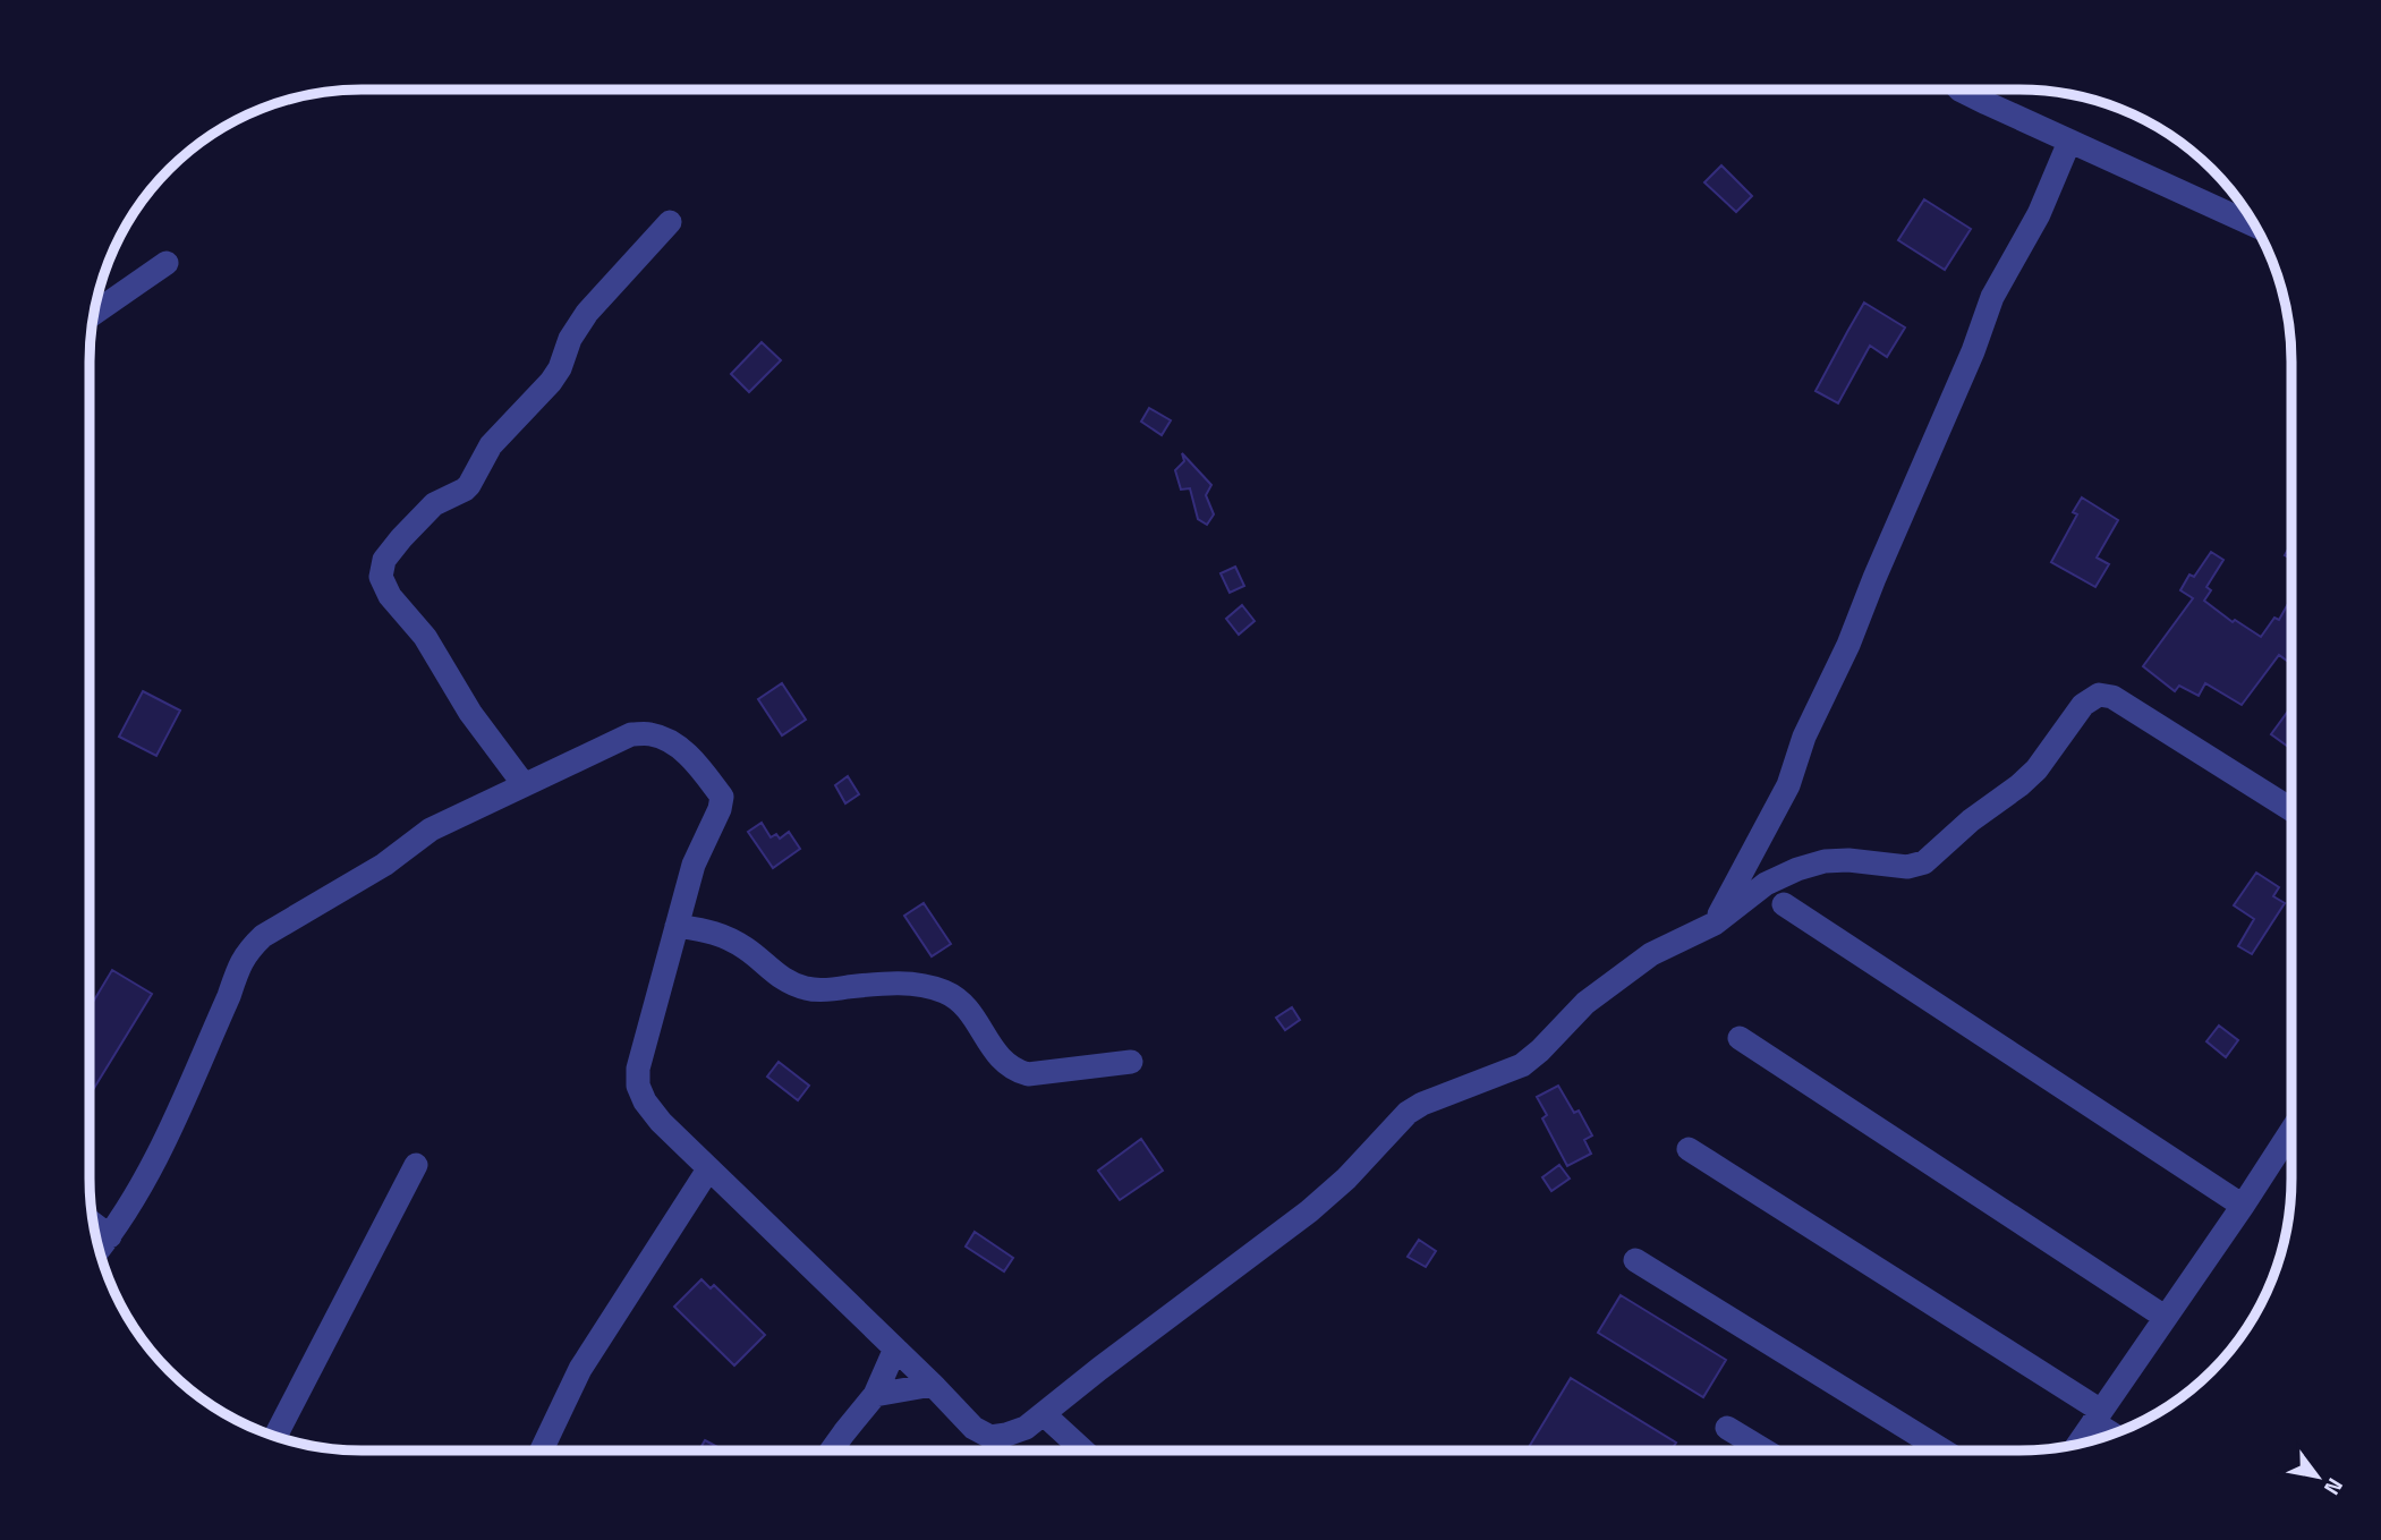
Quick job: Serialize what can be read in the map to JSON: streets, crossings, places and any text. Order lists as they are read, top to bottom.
{
  "north": "bottom right"
}
